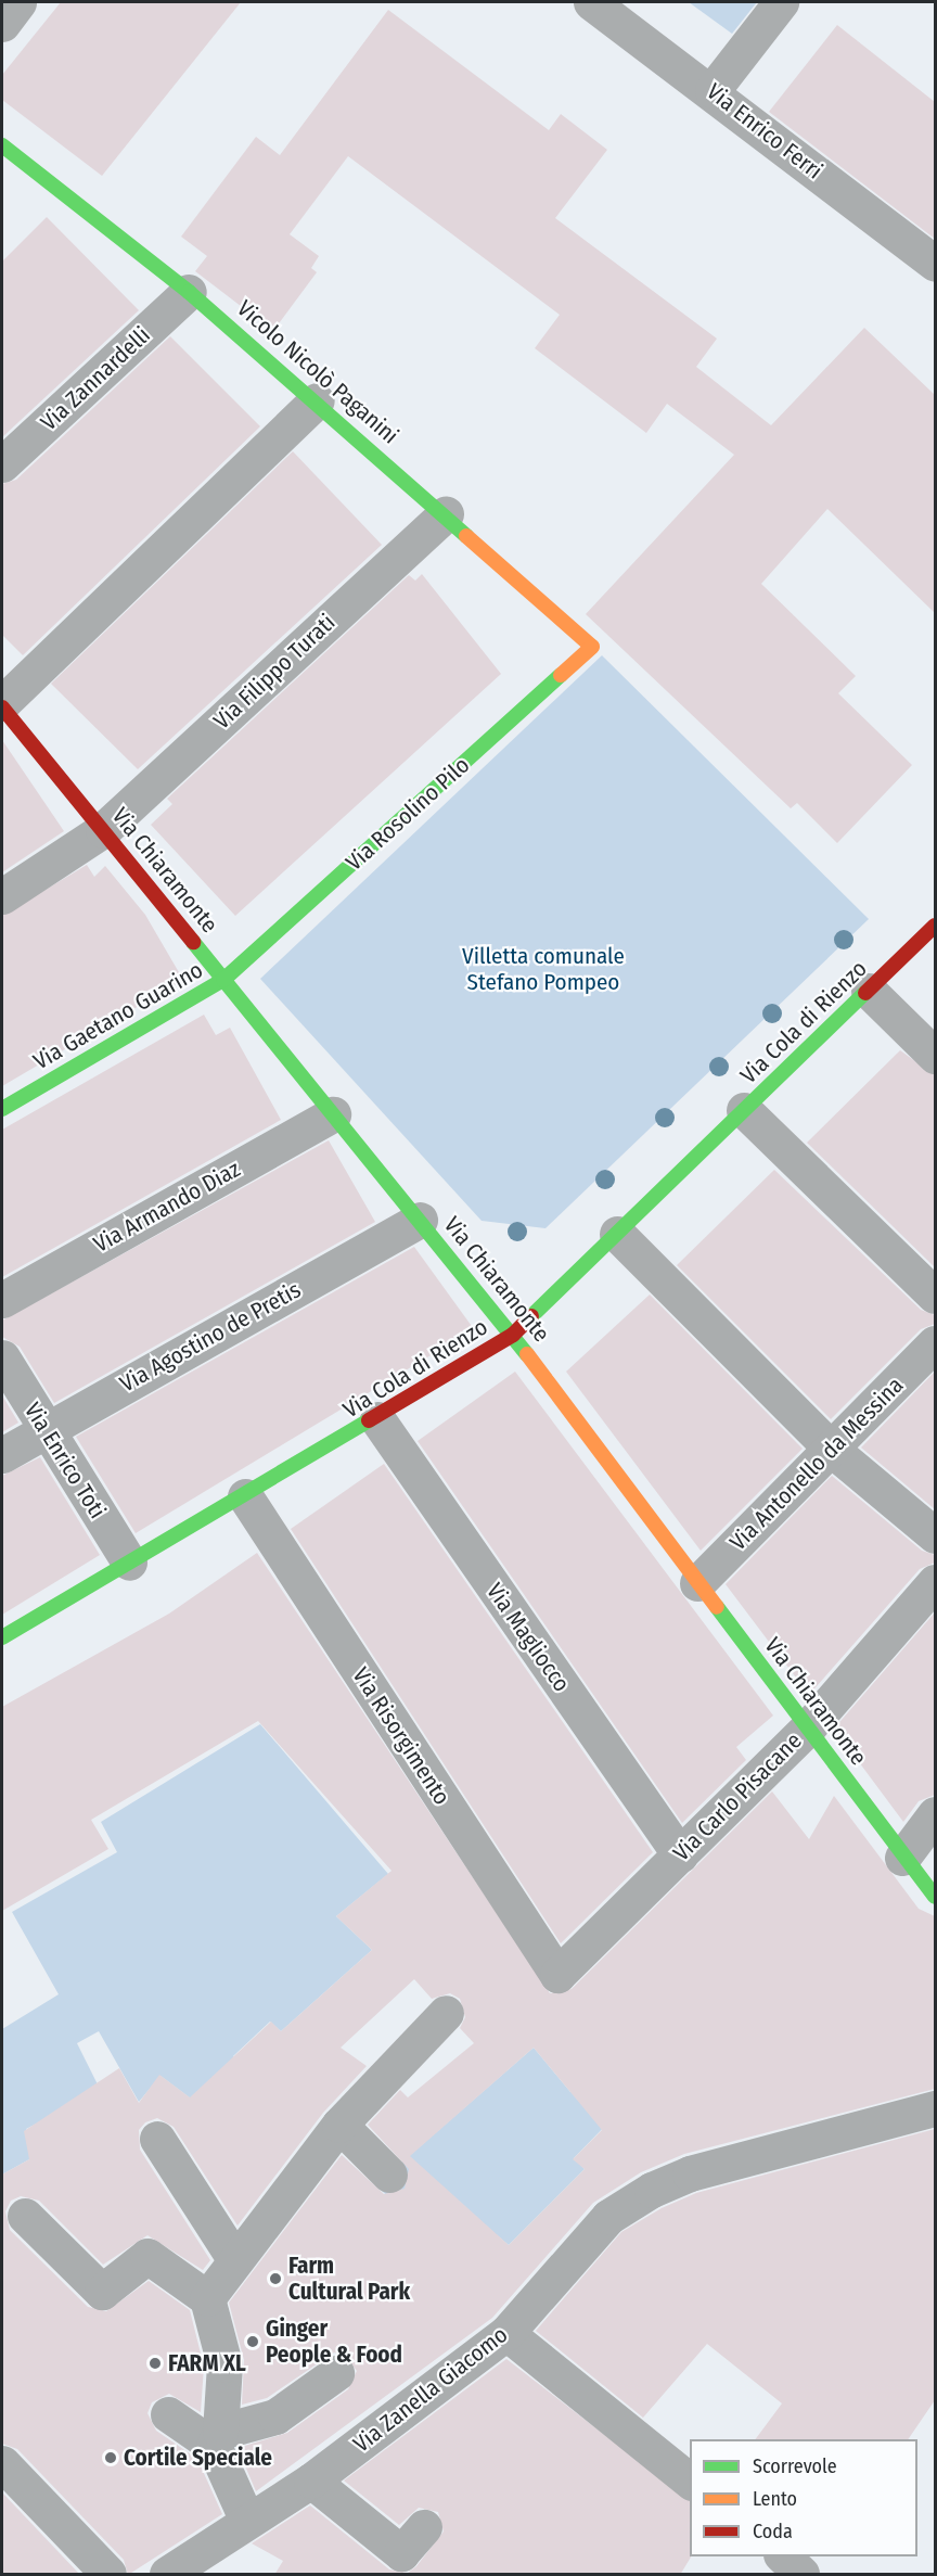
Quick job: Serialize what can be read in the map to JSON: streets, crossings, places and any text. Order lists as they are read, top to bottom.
{
  "streets": {
    "street": [
      "Via Enrico Ferri",
      "Vicolo Nicolò Paganini",
      "Via Zannardelli",
      "Via Filippo Turati",
      "Via Rosolino Pilo",
      "Via Chiaramonte",
      "Via Gaetano Guarino",
      "Via Cola di Rienzo",
      "Via Armando Diaz",
      "Via Agostino de Pretis",
      "Via Enrico Toti",
      "Via Antonello da Messina",
      "Via Magliocco",
      "Via Risorgimento",
      "Via Carlo Pisacane",
      "Via Zanella Giacomo"
    ]
  },
  "crossings": [
    ["Vicolo Nicolò Paganini", "Via Zannardelli"],
    ["Vicolo Nicolò Paganini", "Via Filippo Turati"],
    ["Vicolo Nicolò Paganini", "Via Rosolino Pilo"],
    ["Via Filippo Turati", "Via Chiaramonte"],
    ["Via Rosolino Pilo", "Via Chiaramonte"],
    ["Via Rosolino Pilo", "Via Gaetano Guarino"],
    ["Via Chiaramonte", "Via Gaetano Guarino"],
    ["Via Chiaramonte", "Via Cola di Rienzo"],
    ["Via Chiaramonte", "Via Armando Diaz"],
    ["Via Chiaramonte", "Via Agostino de Pretis"],
    ["Via Chiaramonte", "Via Antonello da Messina"],
    ["Via Chiaramonte", "Via Carlo Pisacane"],
    ["Via Cola di Rienzo", "Via Enrico Toti"],
    ["Via Cola di Rienzo", "Via Magliocco"],
    ["Via Cola di Rienzo", "Via Risorgimento"],
    ["Via Agostino de Pretis", "Via Enrico Toti"],
    ["Via Magliocco", "Via Carlo Pisacane"],
    ["Via Risorgimento", "Via Carlo Pisacane"]
  ],
  "parks": ["Villetta comunale Stefano Pompeo"],
  "places": [
    "Farm Cultural Park",
    "Ginger People & Food",
    "FARM XL",
    "Cortile Speciale"
  ],
  "legend": ["Scorrevole", "Lento", "Coda"]
}
